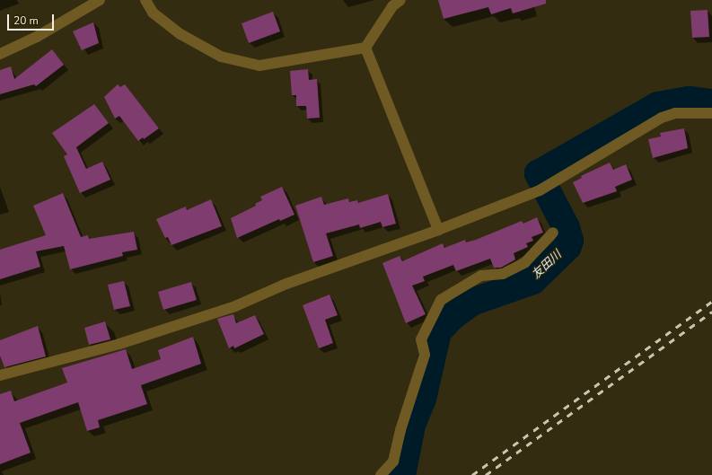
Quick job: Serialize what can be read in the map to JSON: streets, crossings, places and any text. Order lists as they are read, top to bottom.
{
  "water": ["友田川"],
  "scale_bar": "20 m"
}
